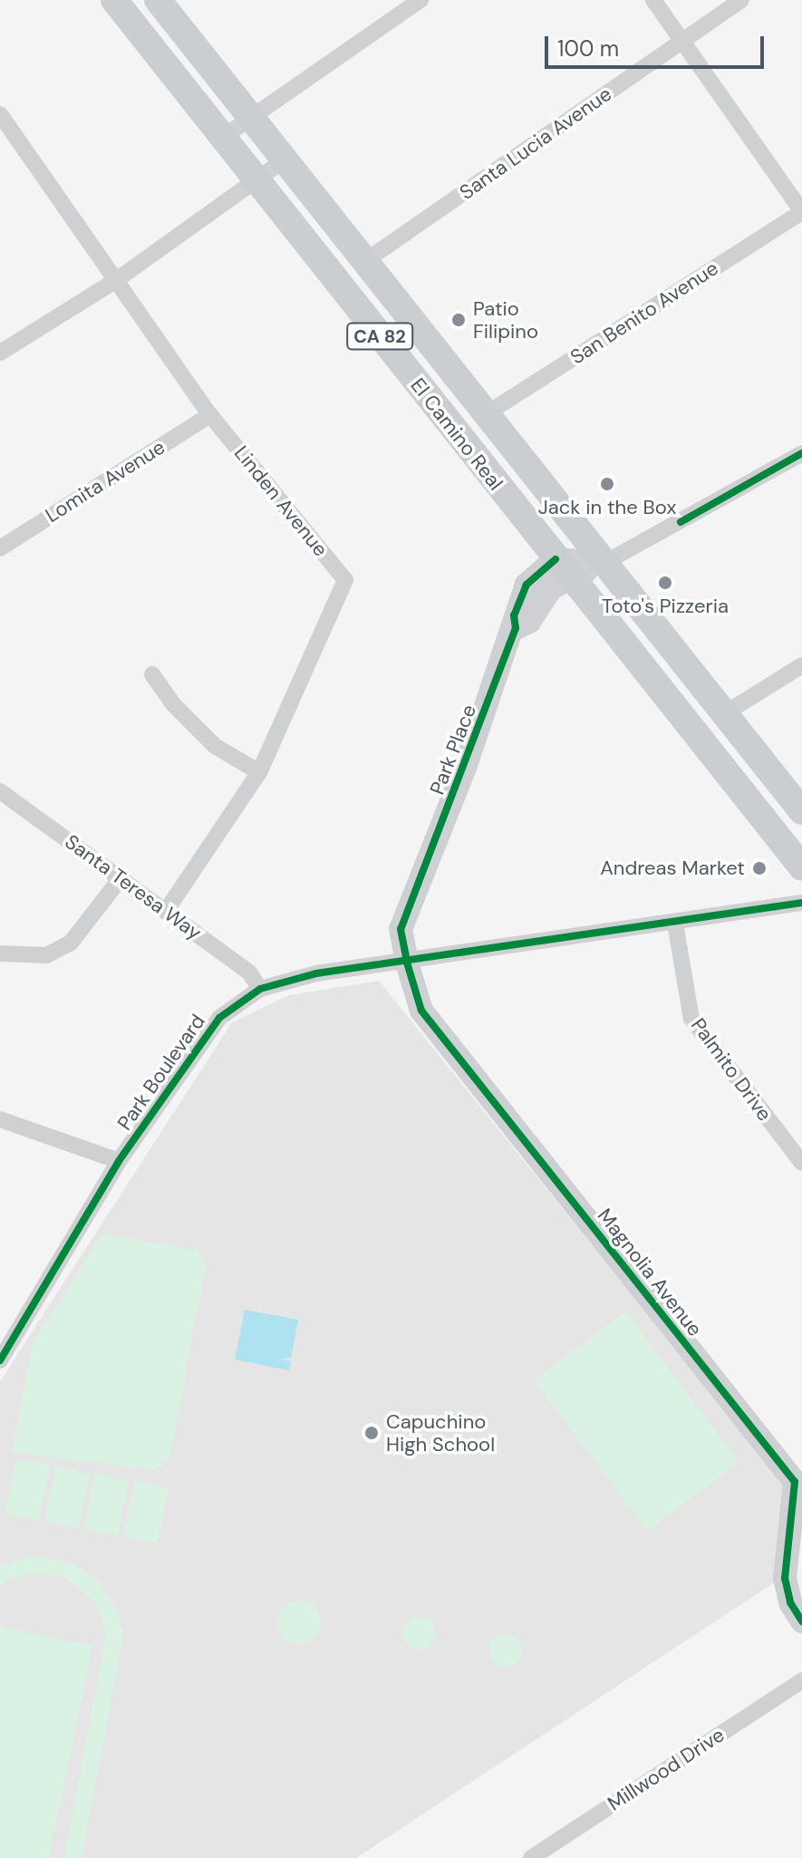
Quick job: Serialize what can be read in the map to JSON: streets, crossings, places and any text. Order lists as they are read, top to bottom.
{
  "streets": {
    "main road": [
      "CA 82",
      "El Camino Real",
      "Park Place",
      "Magnolia Avenue"
    ],
    "street": [
      "Santa Lucia Avenue",
      "San Benito Avenue",
      "Lomita Avenue",
      "Linden Avenue",
      "Santa Teresa Way",
      "Palmito Drive",
      "Park Boulevard",
      "Millwood Drive"
    ]
  },
  "crossings": [
    ["Santa Lucia Avenue", "El Camino Real"],
    ["San Benito Avenue", "El Camino Real"],
    ["El Camino Real", "Park Place"],
    ["Lomita Avenue", "Linden Avenue"],
    ["Linden Avenue", "Santa Teresa Way"],
    ["Park Place", "Park Boulevard"],
    ["Park Place", "Magnolia Avenue"],
    ["Santa Teresa Way", "Park Boulevard"],
    ["Palmito Drive", "Park Boulevard"],
    ["Park Boulevard", "Magnolia Avenue"]
  ],
  "places": [
    "Patio Filipino",
    "Jack in the Box",
    "Toto's Pizzeria",
    "Andreas Market",
    "Capuchino High School"
  ],
  "scale_bar": "100 m"
}
